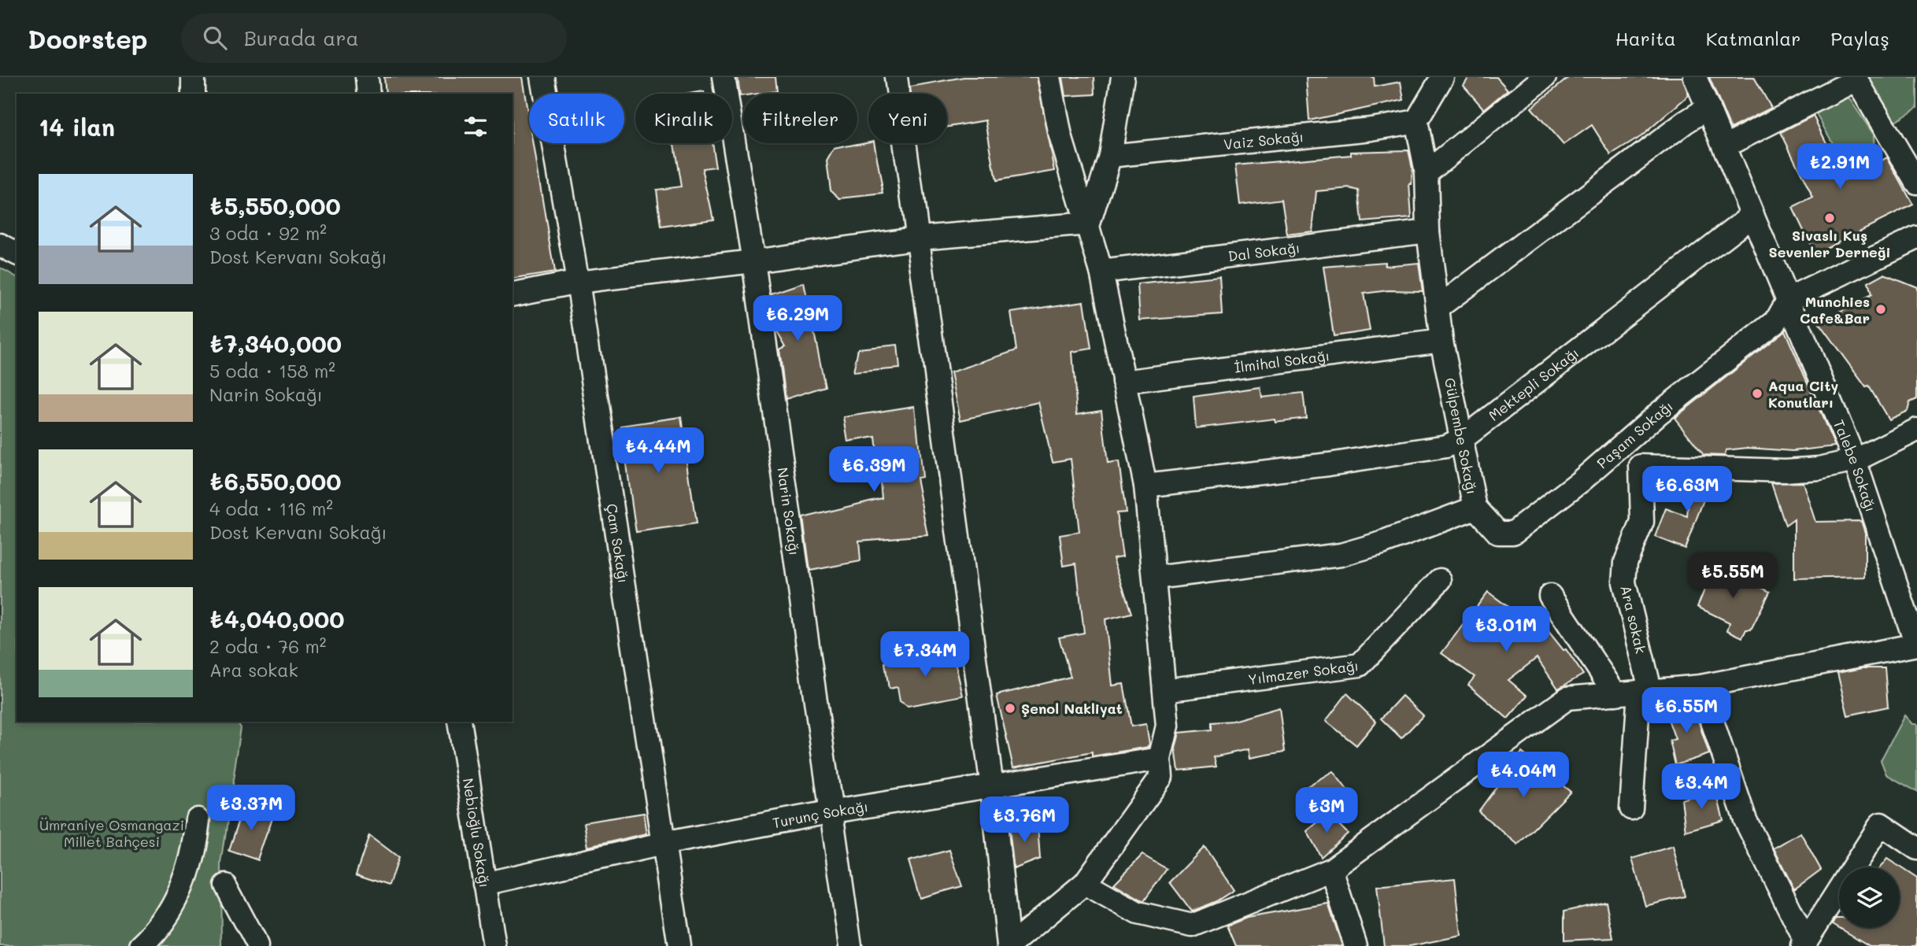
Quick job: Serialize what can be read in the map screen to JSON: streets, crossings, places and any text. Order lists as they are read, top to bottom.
{
  "streets": {
    "street": [
      "Vaiz Sokağı",
      "Dal Sokağı",
      "İlmihal Sokağı",
      "Mektepli Sokağı",
      "Paşam Sokağı",
      "Gülpembe Sokağı",
      "Talebe Sokağı",
      "Narin Sokağı",
      "Çam Sokağı",
      "Ara sokak",
      "Yılmazer Sokağı",
      "Turunç Sokağı",
      "Nebioğlu Sokağı"
    ]
  },
  "crossings": [
    ["Vaiz Sokağı", "Gülpembe Sokağı"],
    ["Dal Sokağı", "Gülpembe Sokağı"],
    ["İlmihal Sokağı", "Gülpembe Sokağı"],
    ["Mektepli Sokağı", "Gülpembe Sokağı"],
    ["Mektepli Sokağı", "Talebe Sokağı"],
    ["Paşam Sokağı", "Gülpembe Sokağı"],
    ["Paşam Sokağı", "Talebe Sokağı"],
    ["Narin Sokağı", "Turunç Sokağı"],
    ["Çam Sokağı", "Turunç Sokağı"],
    ["Turunç Sokağı", "Nebioğlu Sokağı"]
  ],
  "parks": ["Ümraniye Osmangazi Millet Bahçesi"],
  "places": [
    "Sivaslı Kuş Sevenler Derneği",
    "Munchies Cafe&Bar",
    "Aqua City Konutları",
    "Şenol Nakliyat"
  ],
  "page": {
    "header": "Doorstep",
    "search": "Burada ara",
    "nav": ["Harita", "Katmanlar", "Paylaş"],
    "chip": [
      "Satılık",
      "Kiralık",
      "Filtreler",
      "Yeni"
    ],
    "heading": "14 ilan",
    "price": [
      "₺2.91M",
      "₺6.29M",
      "₺4.44M",
      "₺6.39M",
      "₺6.63M",
      "₺5.55M",
      "₺3.01M",
      "₺7.34M",
      "₺6.55M",
      "₺4.04M",
      "₺3.4M",
      "₺3.37M",
      "₺3M",
      "₺3.76M"
    ],
    "list": [
      {
        "name": "₺5,550,000",
        "note": "3 oda · 92 m² · Dost Kervanı Sokağı"
      },
      {
        "name": "₺7,340,000",
        "note": "5 oda · 158 m² · Narin Sokağı"
      },
      {
        "name": "₺6,550,000",
        "note": "4 oda · 116 m² · Dost Kervanı Sokağı"
      },
      {
        "name": "₺4,040,000",
        "note": "2 oda · 76 m² · Ara sokak"
      }
    ]
  }
}
